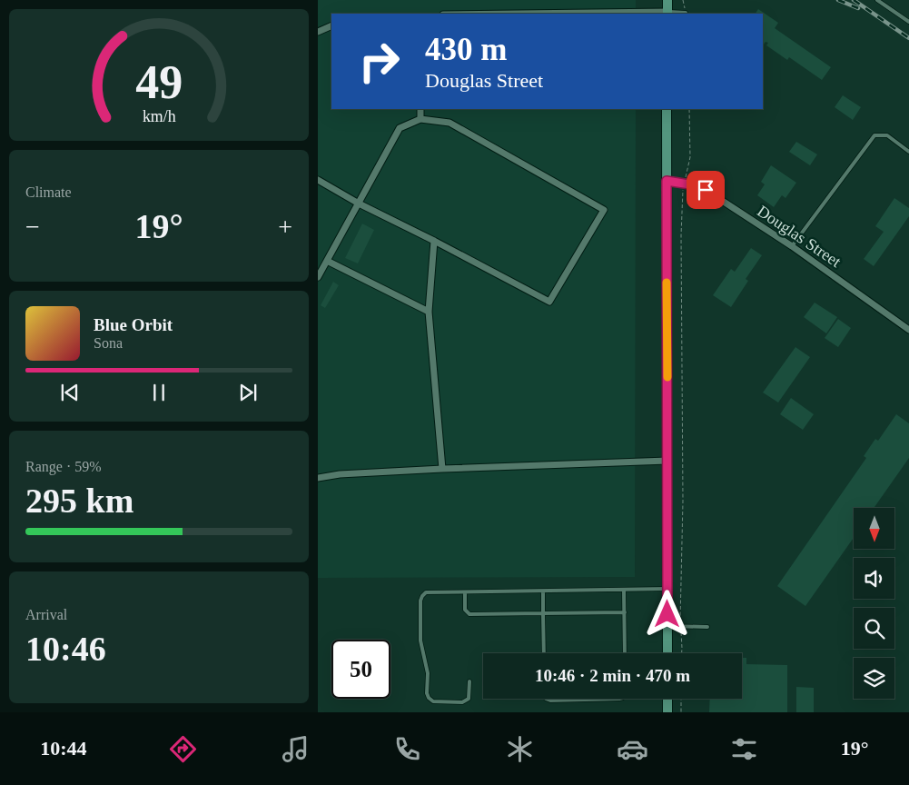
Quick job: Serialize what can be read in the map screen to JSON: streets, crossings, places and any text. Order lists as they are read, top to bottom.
{
  "streets": {
    "street": ["Douglas Street"]
  },
  "north": "bottom",
  "page": {
    "turn": ["430 m", "Douglas Street"],
    "tile": [
      "Climate",
      ["Range · 59%", "295 km"],
      ["Arrival", "10:46"]
    ],
    "heat": ["−", "19°", "+"],
    "song": ["Blue Orbit", "Sona"],
    "limit": "50",
    "trip": "10:46 · 2 min · 470 m",
    "tabs": ["10:44", "19°"],
    "gauge": ["49", "km/h"]
  }
}
